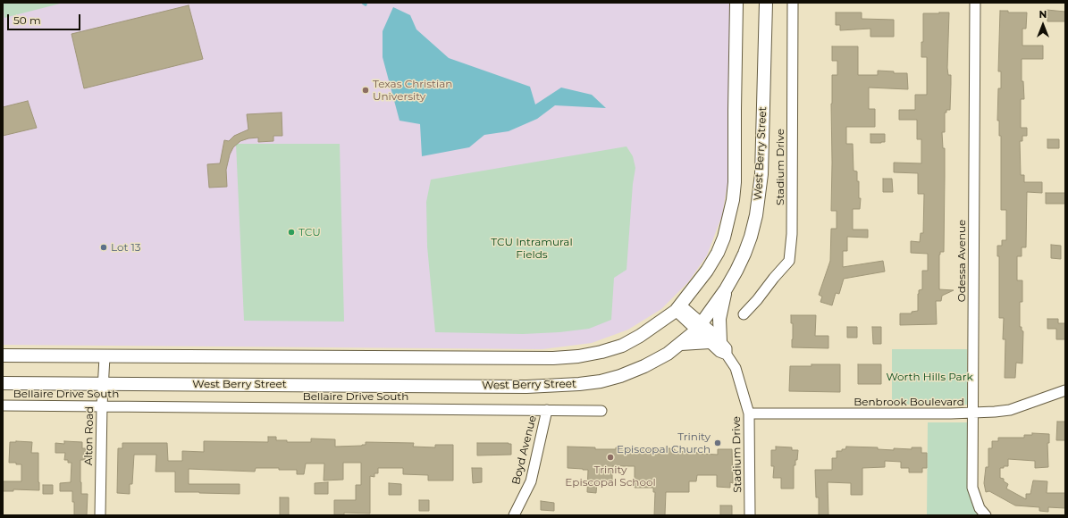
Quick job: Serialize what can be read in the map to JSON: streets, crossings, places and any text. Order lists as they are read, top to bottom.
{
  "streets": {
    "main road": ["West Berry Street"],
    "street": [
      "Stadium Drive",
      "Odessa Avenue",
      "Bellaire Drive South",
      "Benbrook Boulevard",
      "Alton Road",
      "Boyd Avenue"
    ]
  },
  "crossings": [
    ["West Berry Street", "Stadium Drive"],
    ["West Berry Street", "Alton Road"],
    ["Stadium Drive", "Benbrook Boulevard"],
    ["Odessa Avenue", "Benbrook Boulevard"],
    ["Bellaire Drive South", "Alton Road"],
    ["Bellaire Drive South", "Boyd Avenue"]
  ],
  "parks": ["TCU Intramural Fields", "Worth Hills Park"],
  "places": [
    "Texas Christian University",
    "TCU",
    "Lot 13",
    "Trinity Episcopal Church",
    "Trinity Episcopal School"
  ],
  "scale_bar": "50 m",
  "north": "top"
}
